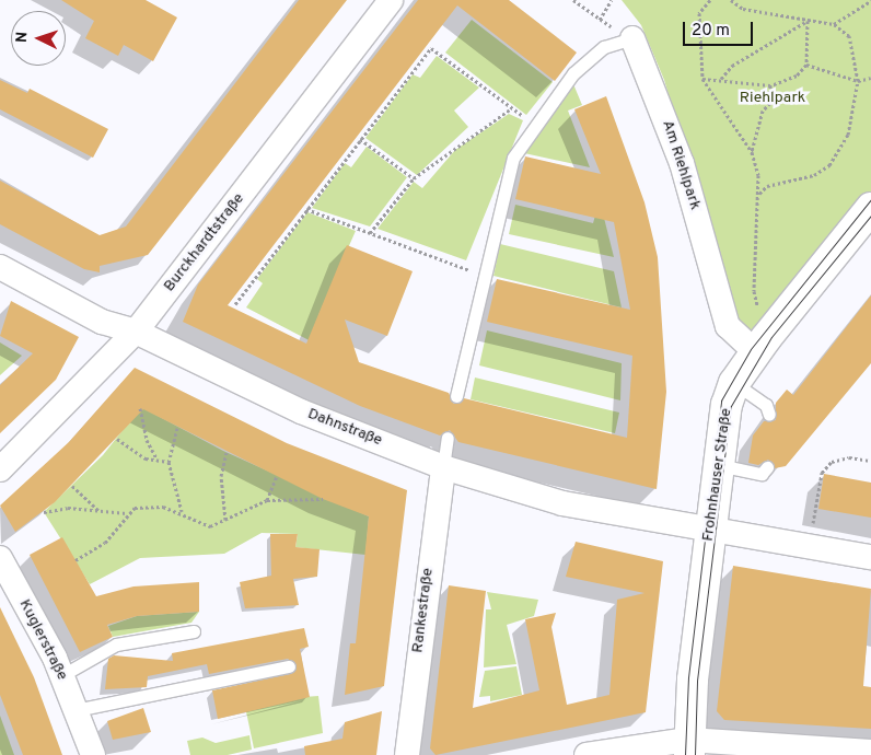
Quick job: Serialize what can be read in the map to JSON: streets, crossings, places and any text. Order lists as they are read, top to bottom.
{
  "streets": {
    "main road": ["Frohnhauser Straße"],
    "street": [
      "Am Riehlpark",
      "Burckhardtstraße",
      "Dahnstraße",
      "Rankestraße",
      "Kuglerstraße"
    ]
  },
  "crossings": [
    ["Am Riehlpark", "Frohnhauser Straße"],
    ["Burckhardtstraße", "Dahnstraße"],
    ["Dahnstraße", "Frohnhauser Straße"],
    ["Dahnstraße", "Rankestraße"]
  ],
  "parks": ["Riehlpark"],
  "scale_bar": "20 m",
  "north": "left"
}
